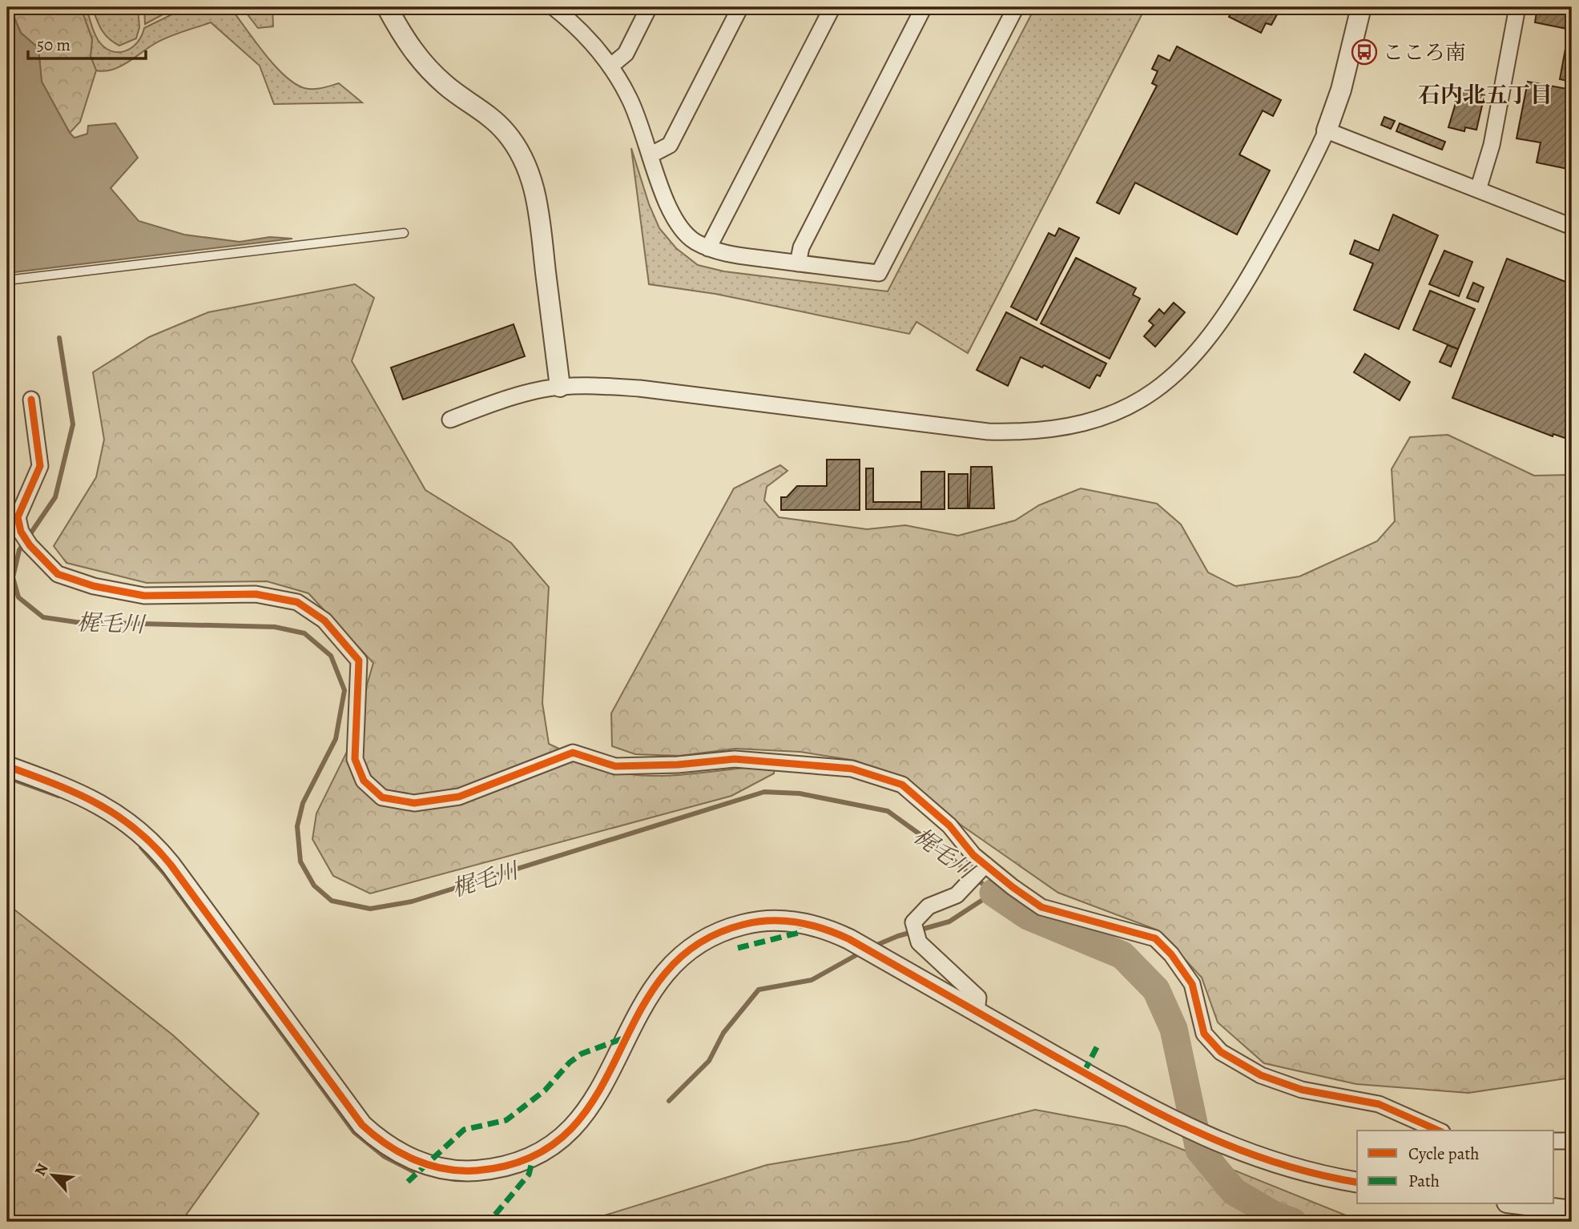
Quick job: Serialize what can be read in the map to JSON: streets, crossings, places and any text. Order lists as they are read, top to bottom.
{
  "districts": ["石内北五丁目"],
  "water": ["梶毛川"],
  "places": {
    "bus stop": ["こころ南"]
  },
  "legend": ["Cycle path", "Path"],
  "scale_bar": "50 m",
  "north": "top left"
}
